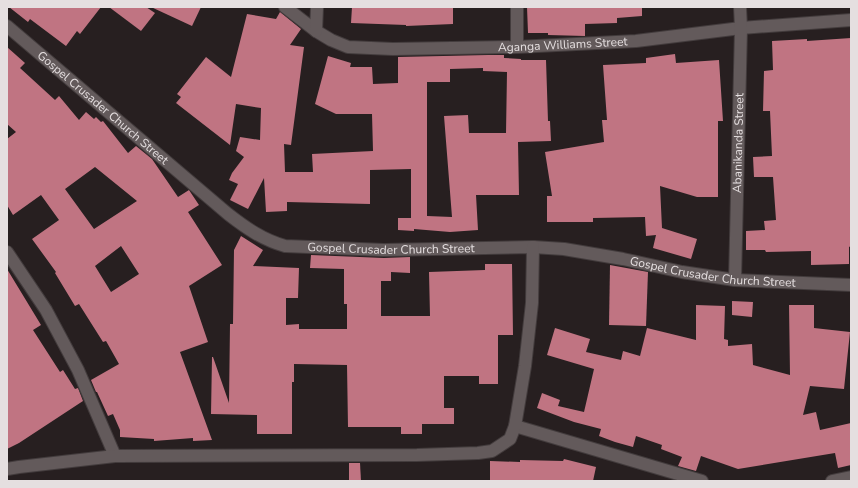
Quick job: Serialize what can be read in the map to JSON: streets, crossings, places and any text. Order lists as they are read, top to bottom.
{
  "streets": {
    "street": ["Aganga Williams Street", "Gospel Crusader Church Street", "Abanikanda Street"]
  },
  "crossings": [
    ["Aganga Williams Street", "Abanikanda Street"],
    ["Gospel Crusader Church Street", "Abanikanda Street"]
  ]
}
